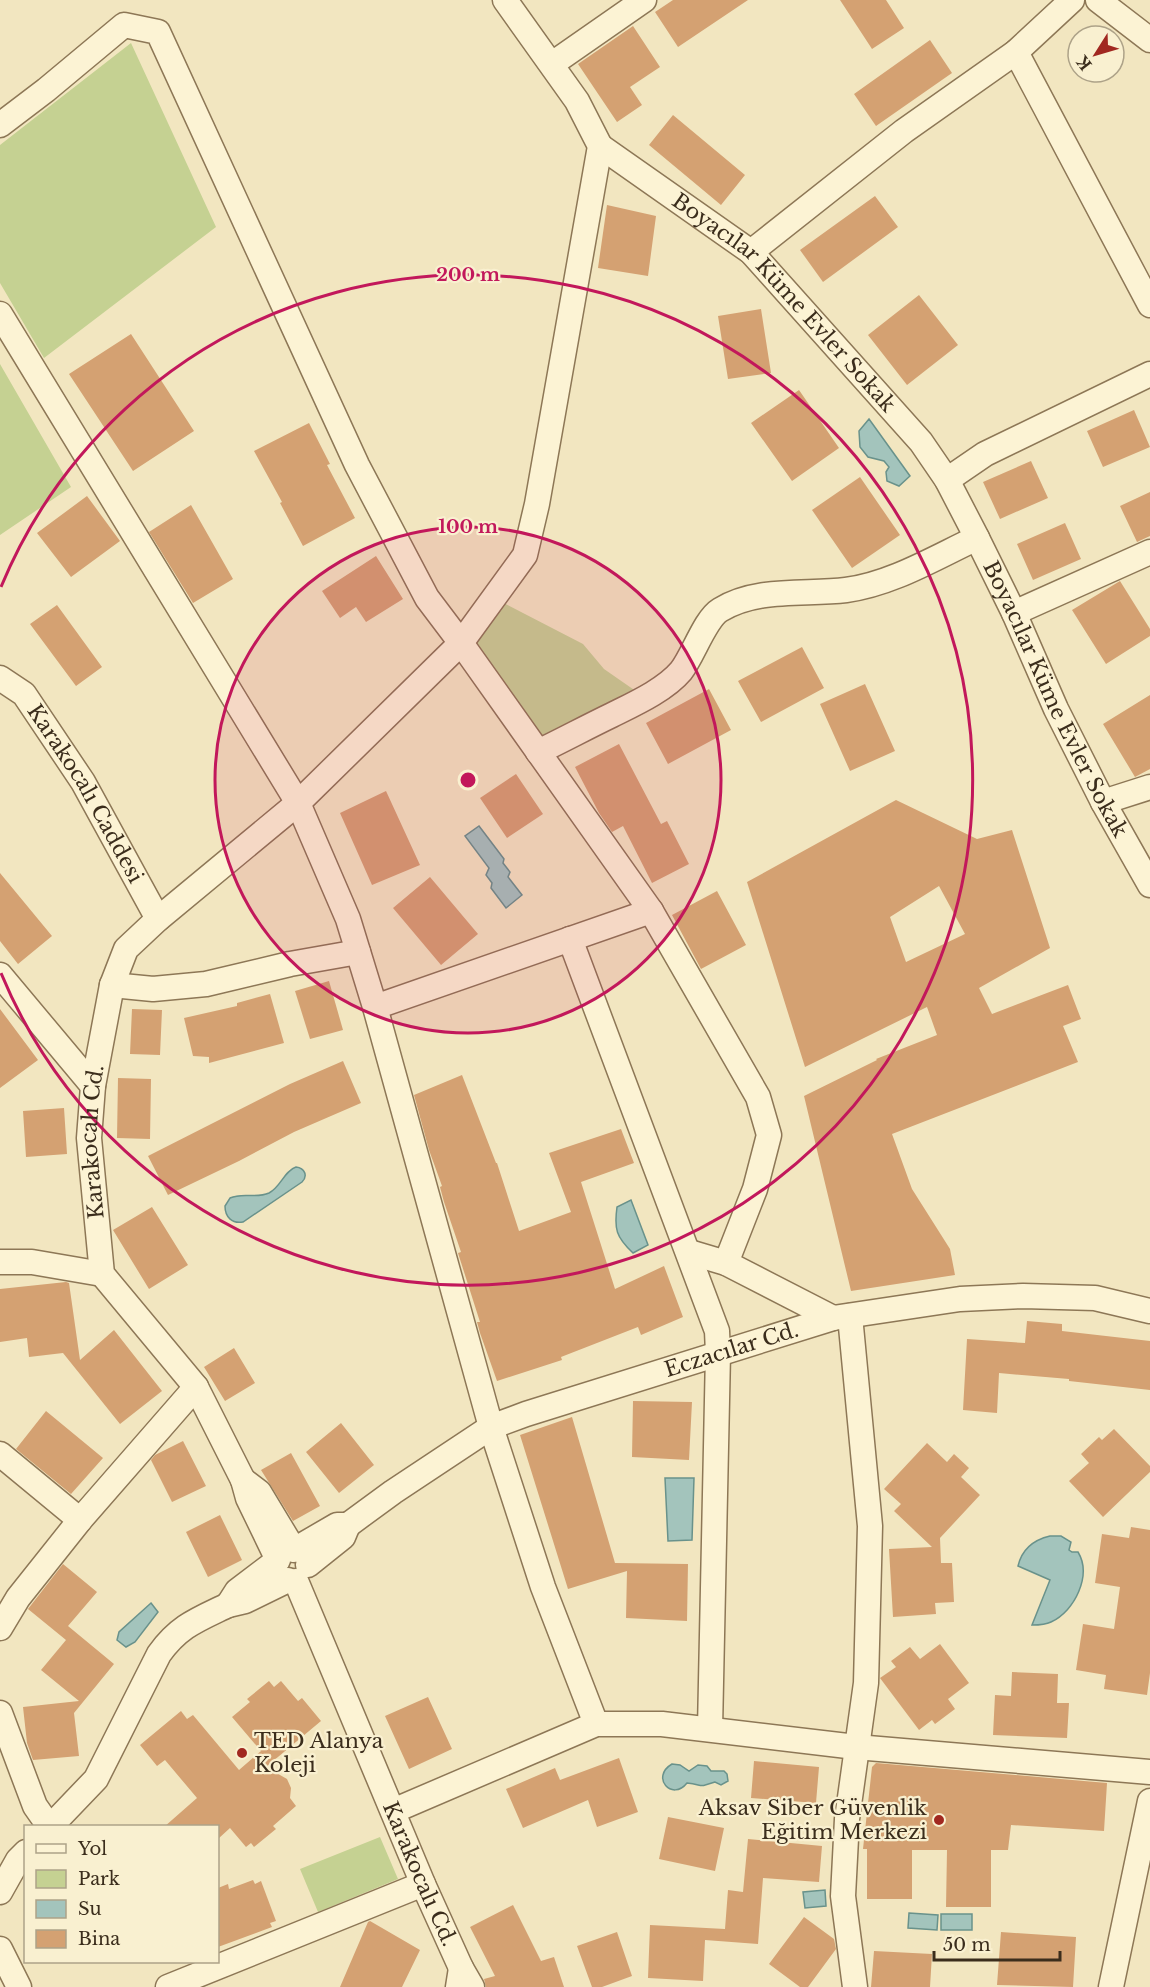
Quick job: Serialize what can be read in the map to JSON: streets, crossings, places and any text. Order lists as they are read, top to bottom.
{
  "streets": {
    "street": [
      "Boyacılar Küme Evler Sokak",
      "Karakocalı Caddesi",
      "Karakocalı Cd.",
      "Eczacılar Cd."
    ]
  },
  "crossings": [
    ["Boyacılar Küme Evler Sokak", "Karakocalı Cd."],
    ["Karakocalı Caddesi", "Karakocalı Cd."],
    ["Karakocalı Cd.", "Eczacılar Cd."]
  ],
  "places": ["TED Alanya Koleji", "Aksav Siber Güvenlik Eğitim Merkezi"],
  "legend": [
    "Yol",
    "Park",
    "Su",
    "Bina"
  ],
  "scale_bar": "50 m",
  "north": "bottom left",
  "rings": ["200 m", "100 m"]
}
